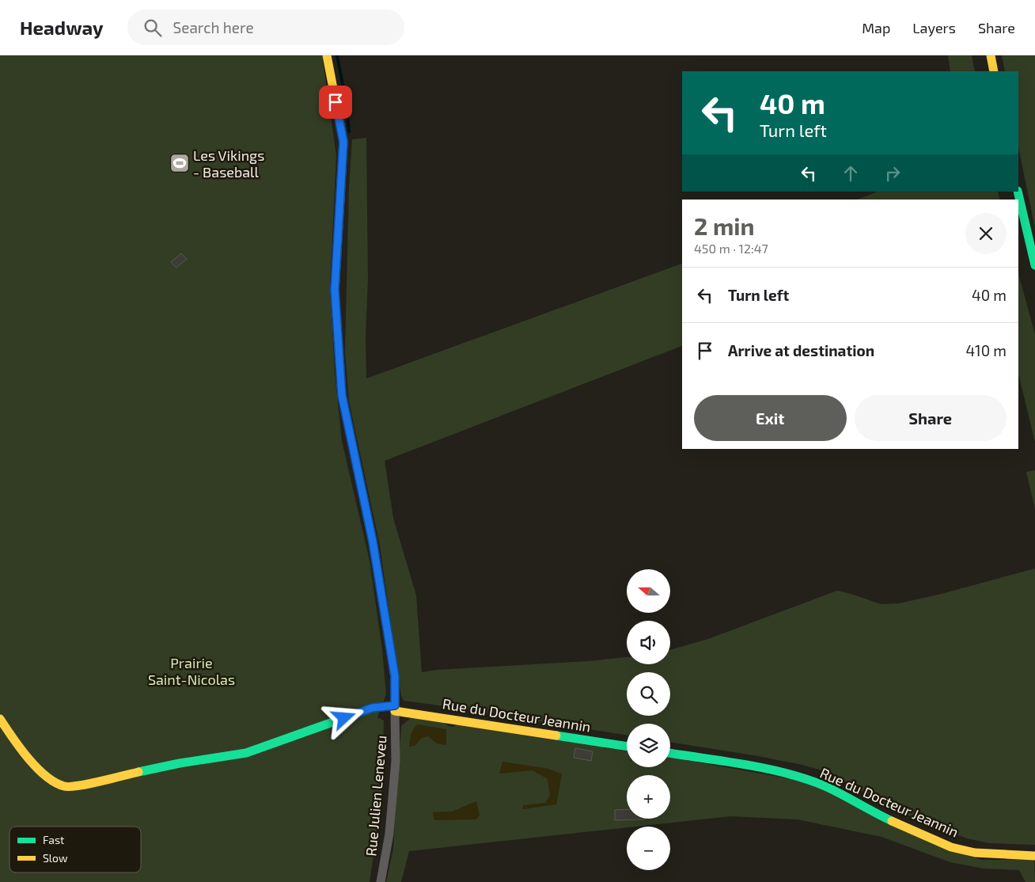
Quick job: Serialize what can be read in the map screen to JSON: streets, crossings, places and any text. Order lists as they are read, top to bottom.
{
  "streets": {
    "street": ["Rue du Docteur Jeannin", "Rue Julien Leneveu"]
  },
  "crossings": [
    ["Rue du Docteur Jeannin", "Rue Julien Leneveu"]
  ],
  "parks": ["Prairie Saint-Nicolas"],
  "places": {
    "sports": ["Les Vikings - Baseball"]
  },
  "legend": ["Fast", "Slow"],
  "north": "left",
  "page": {
    "header": "Headway",
    "search": "Search here",
    "nav": ["Map", "Layers", "Share"],
    "turn": ["40 m", "Turn left"],
    "heading": ["2 min", "450 m · 12:47"],
    "list": [
      {
        "name": "Turn left",
        "value": "40 m"
      },
      {
        "name": "Arrive at destination",
        "value": "410 m"
      }
    ],
    "buttons": ["Exit", "Share"],
    "map_buttons": ["+", "−"]
  }
}
